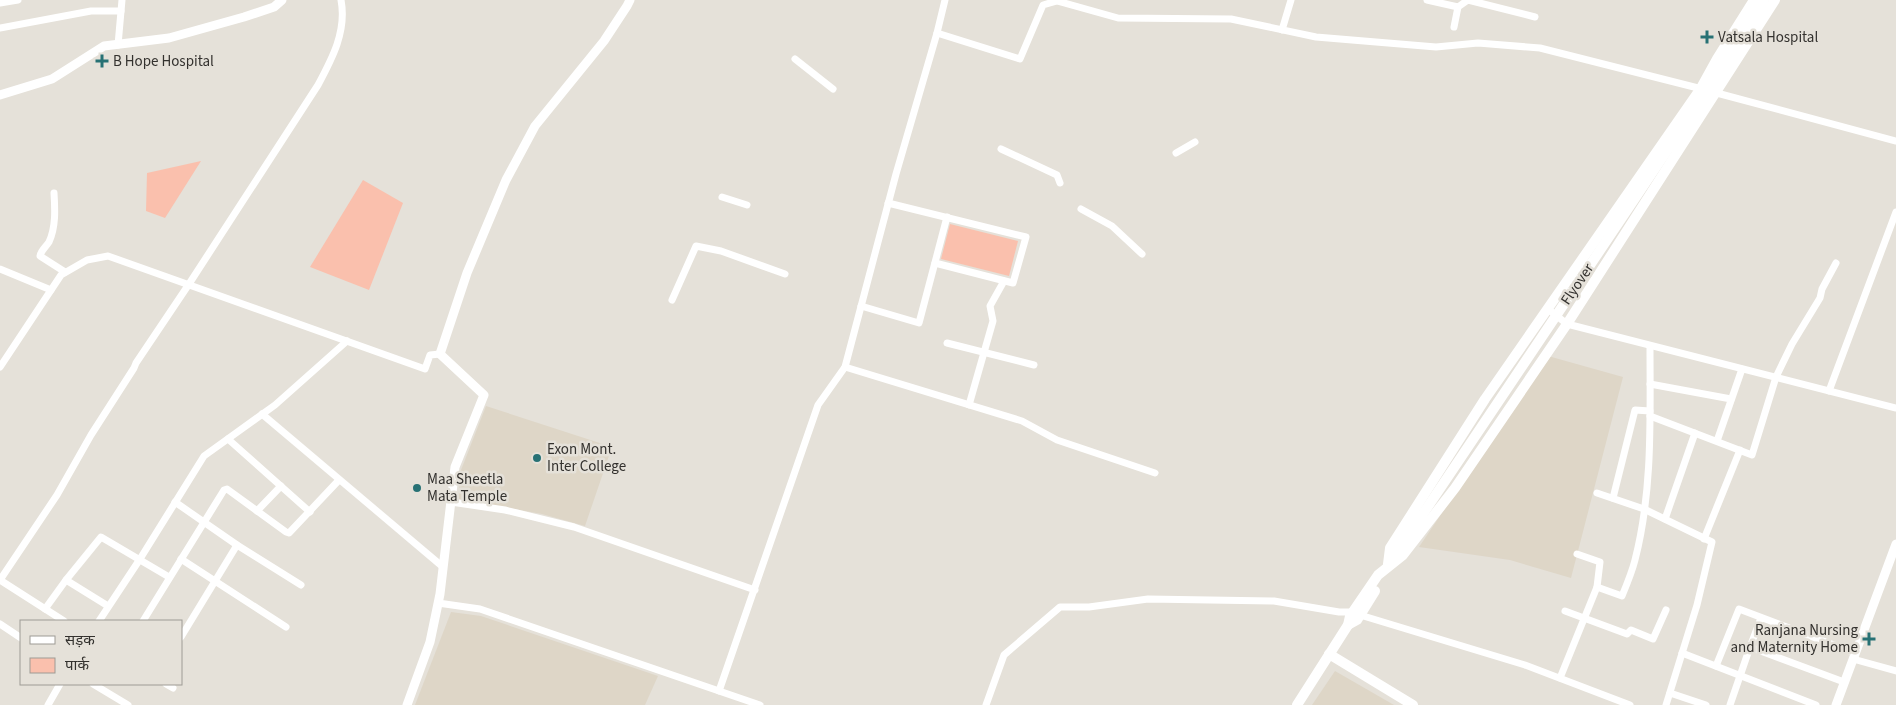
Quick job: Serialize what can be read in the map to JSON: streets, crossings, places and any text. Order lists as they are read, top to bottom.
{
  "streets": {
    "main road": ["Flyover"]
  },
  "places": {
    "health": ["Vatsala Hospital", "B Hope Hospital", "Ranjana Nursing and Maternity Home"],
    "other": ["Exon Mont. Inter College", "Maa Sheetla Mata Temple"]
  },
  "legend": ["सड़क", "पार्क"]
}
